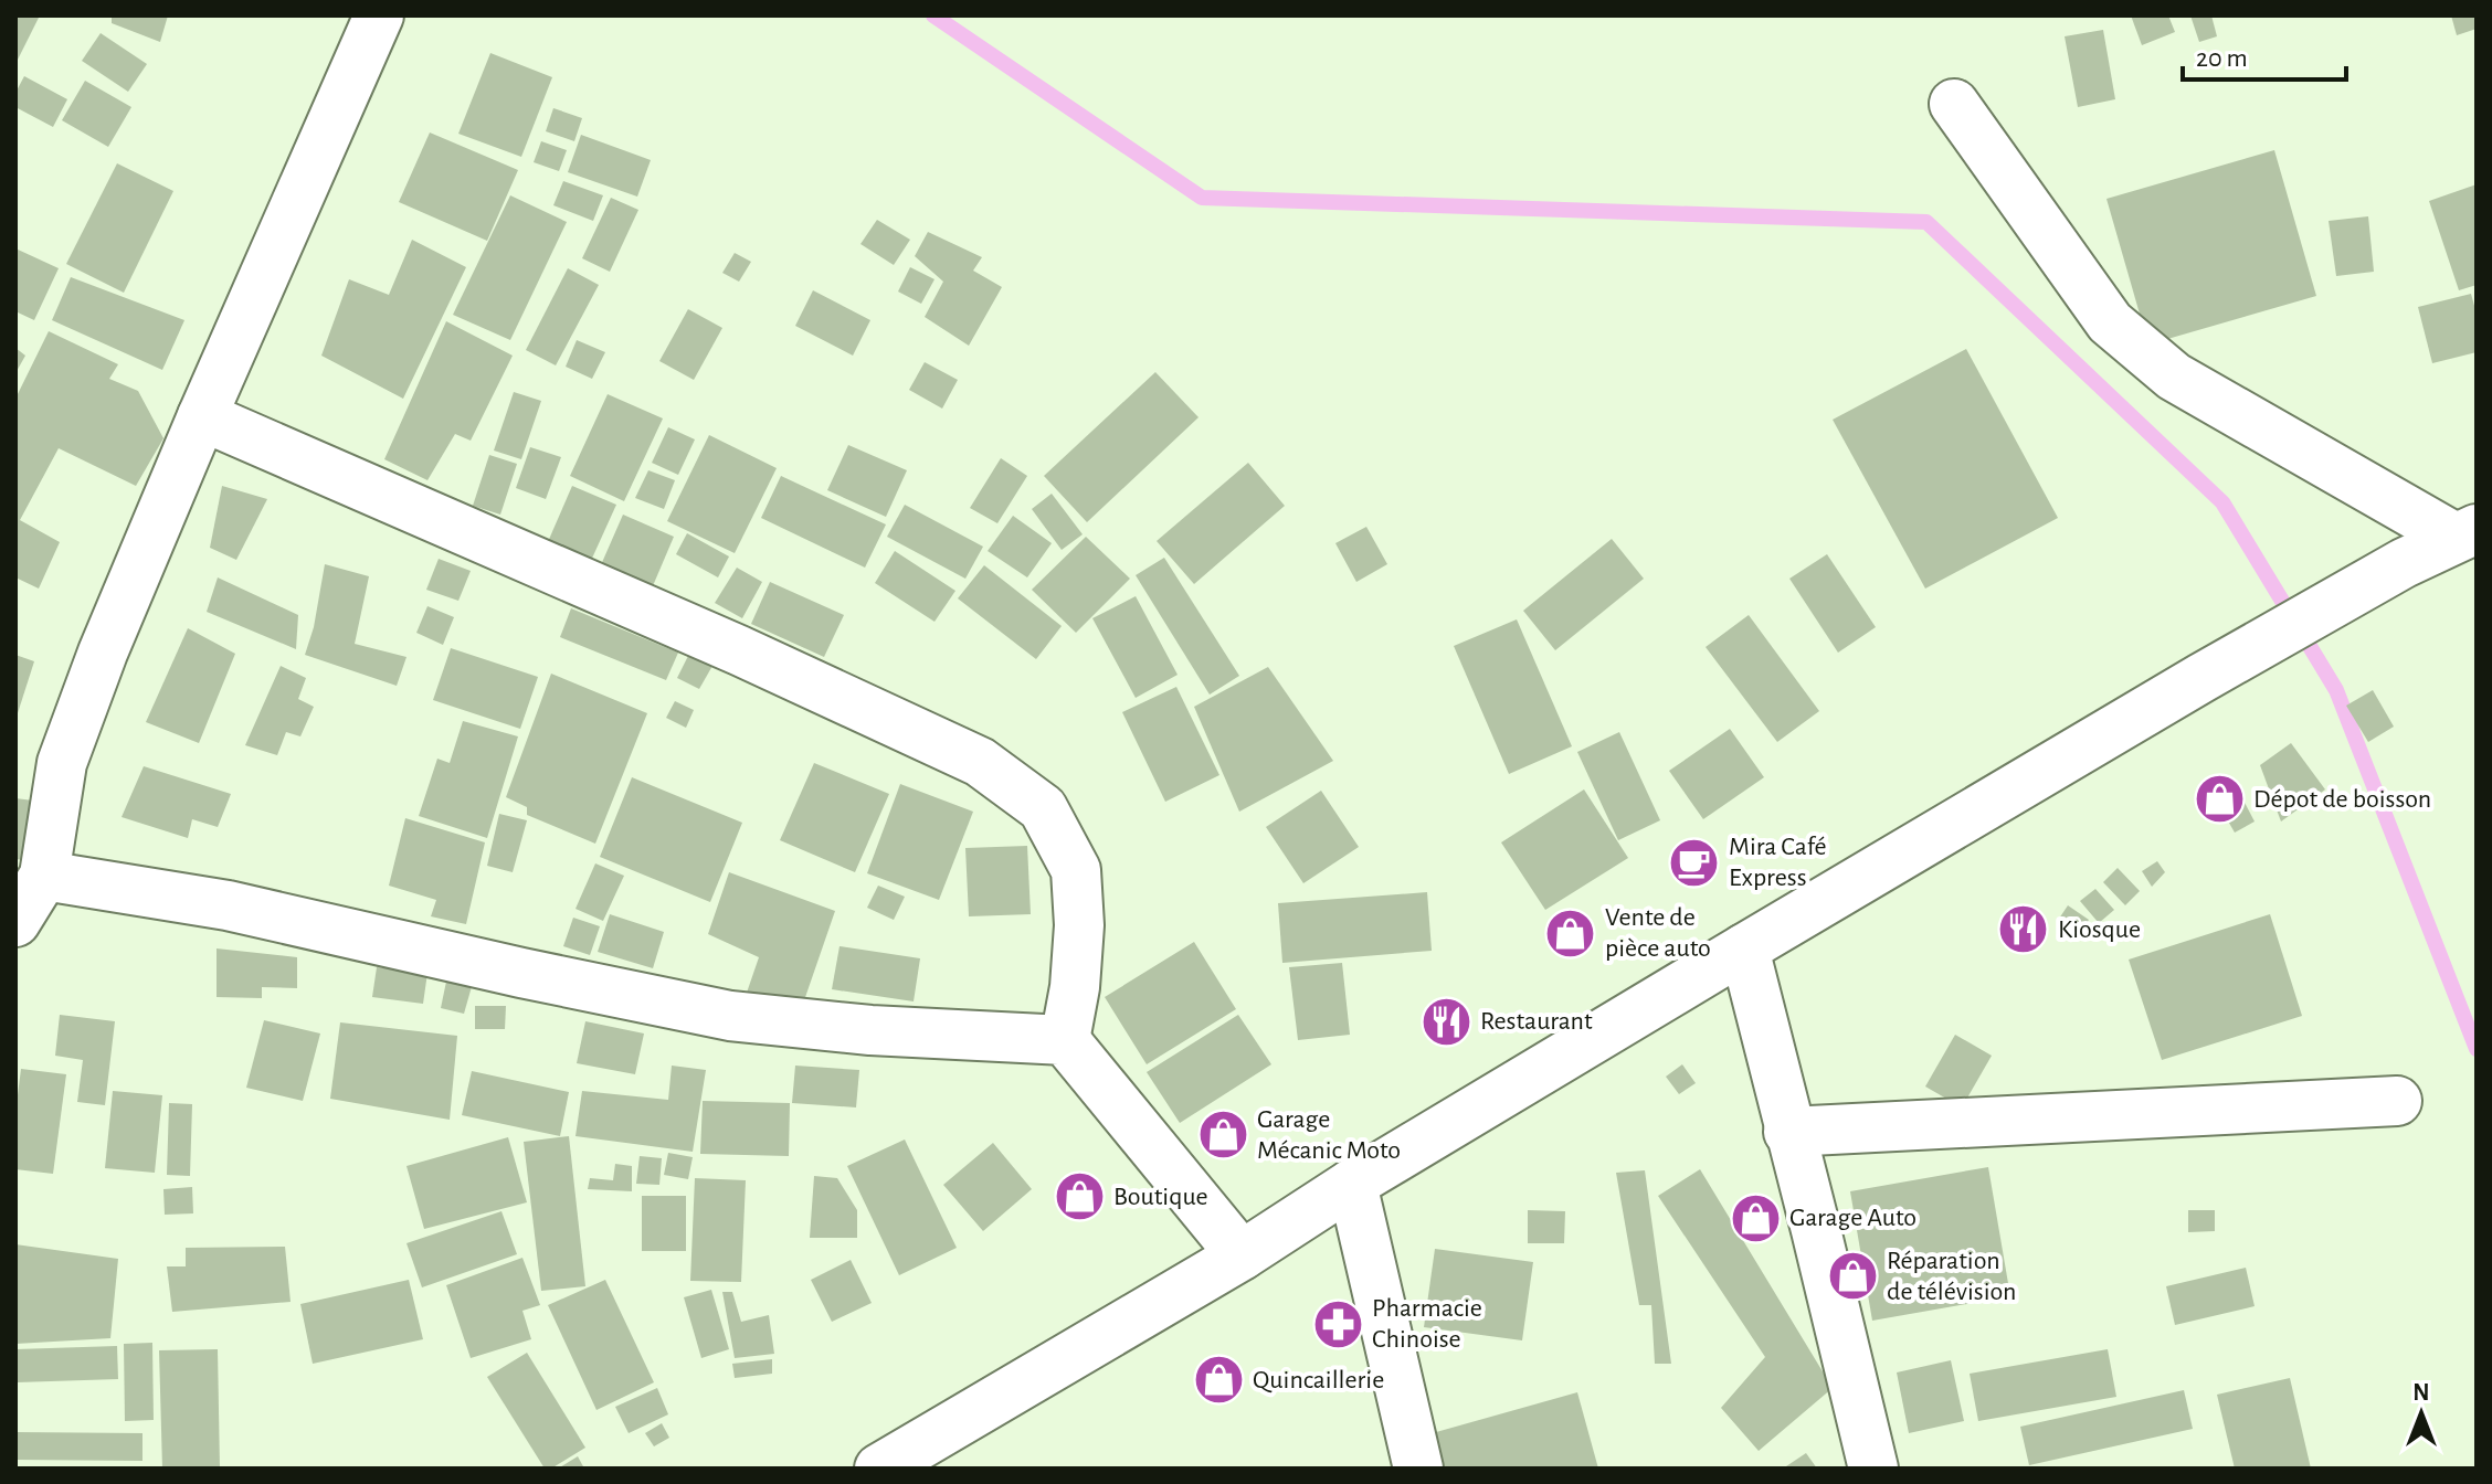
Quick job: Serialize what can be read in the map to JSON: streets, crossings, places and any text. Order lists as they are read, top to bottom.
{
  "places": {
    "shop": [
      "Dépot de boisson",
      "Vente de pièce auto",
      "Garage Mécanic Moto",
      "Boutique",
      "Garage Auto",
      "Réparation de télévision",
      "Quincaillerie"
    ],
    "cafe": ["Mira Café Express"],
    "restaurant": ["Kiosque", "Restaurant"],
    "pharmacy": ["Pharmacie Chinoise"]
  },
  "scale_bar": "20 m",
  "north": "top"
}
